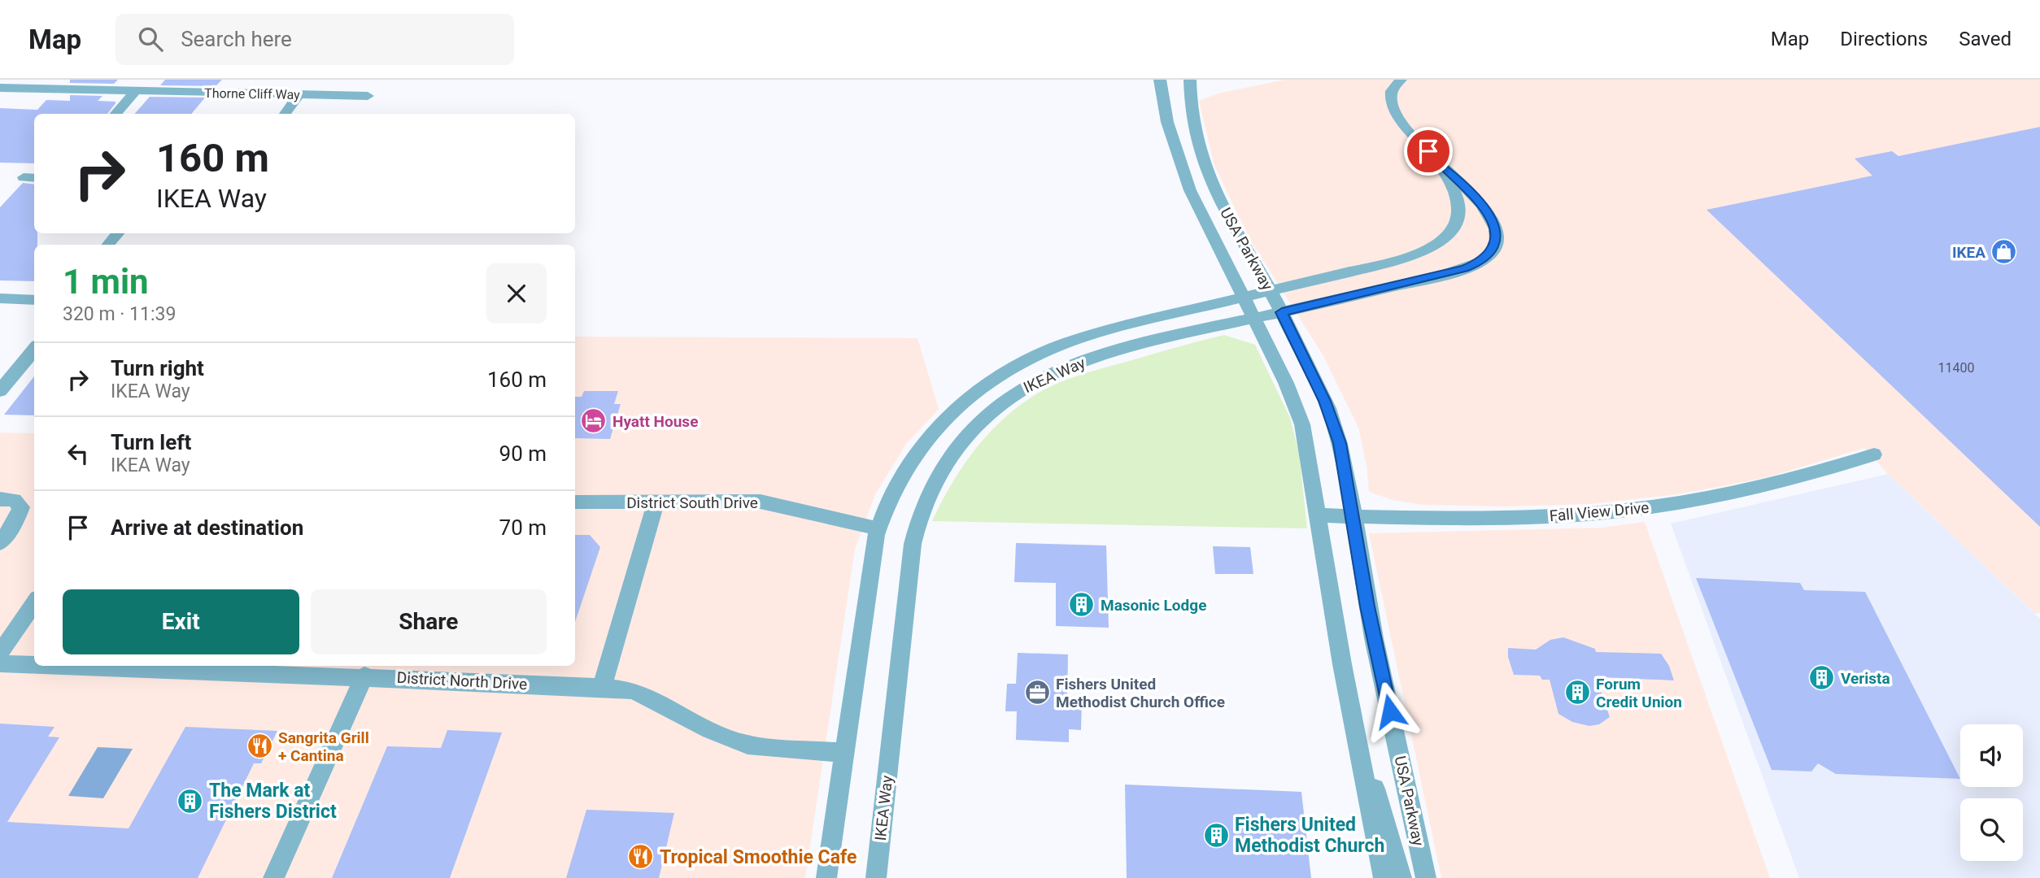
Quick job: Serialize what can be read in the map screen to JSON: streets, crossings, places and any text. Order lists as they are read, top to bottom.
{
  "streets": {
    "street": [
      "Thorne Cliff Way",
      "USA Parkway",
      "IKEA Way",
      "District South Drive",
      "Fall View Drive",
      "District North Drive"
    ]
  },
  "crossings": [
    ["USA Parkway", "IKEA Way"],
    ["USA Parkway", "Fall View Drive"],
    ["IKEA Way", "District South Drive"],
    ["IKEA Way", "District North Drive"]
  ],
  "places": {
    "shop": ["IKEA"],
    "hotel": ["Hyatt House"],
    "building": [
      "Masonic Lodge",
      "Verista",
      "Forum Credit Union",
      "The Mark at Fishers District",
      "Fishers United Methodist Church"
    ],
    "office": ["Fishers United Methodist Church Office"],
    "restaurant": ["Sangrita Grill + Cantina", "Tropical Smoothie Cafe"]
  },
  "house_numbers": ["11400"],
  "page": {
    "header": "Map",
    "search": "Search here",
    "nav": ["Map", "Directions", "Saved"],
    "turn": ["160 m", "IKEA Way"],
    "heading": ["1 min", "320 m · 11:39"],
    "list": [
      {
        "name": "Turn right",
        "note": "IKEA Way",
        "value": "160 m"
      },
      {
        "name": "Turn left",
        "note": "IKEA Way",
        "value": "90 m"
      },
      {
        "name": "Arrive at destination",
        "value": "70 m"
      }
    ],
    "buttons": ["Exit", "Share"]
  }
}
